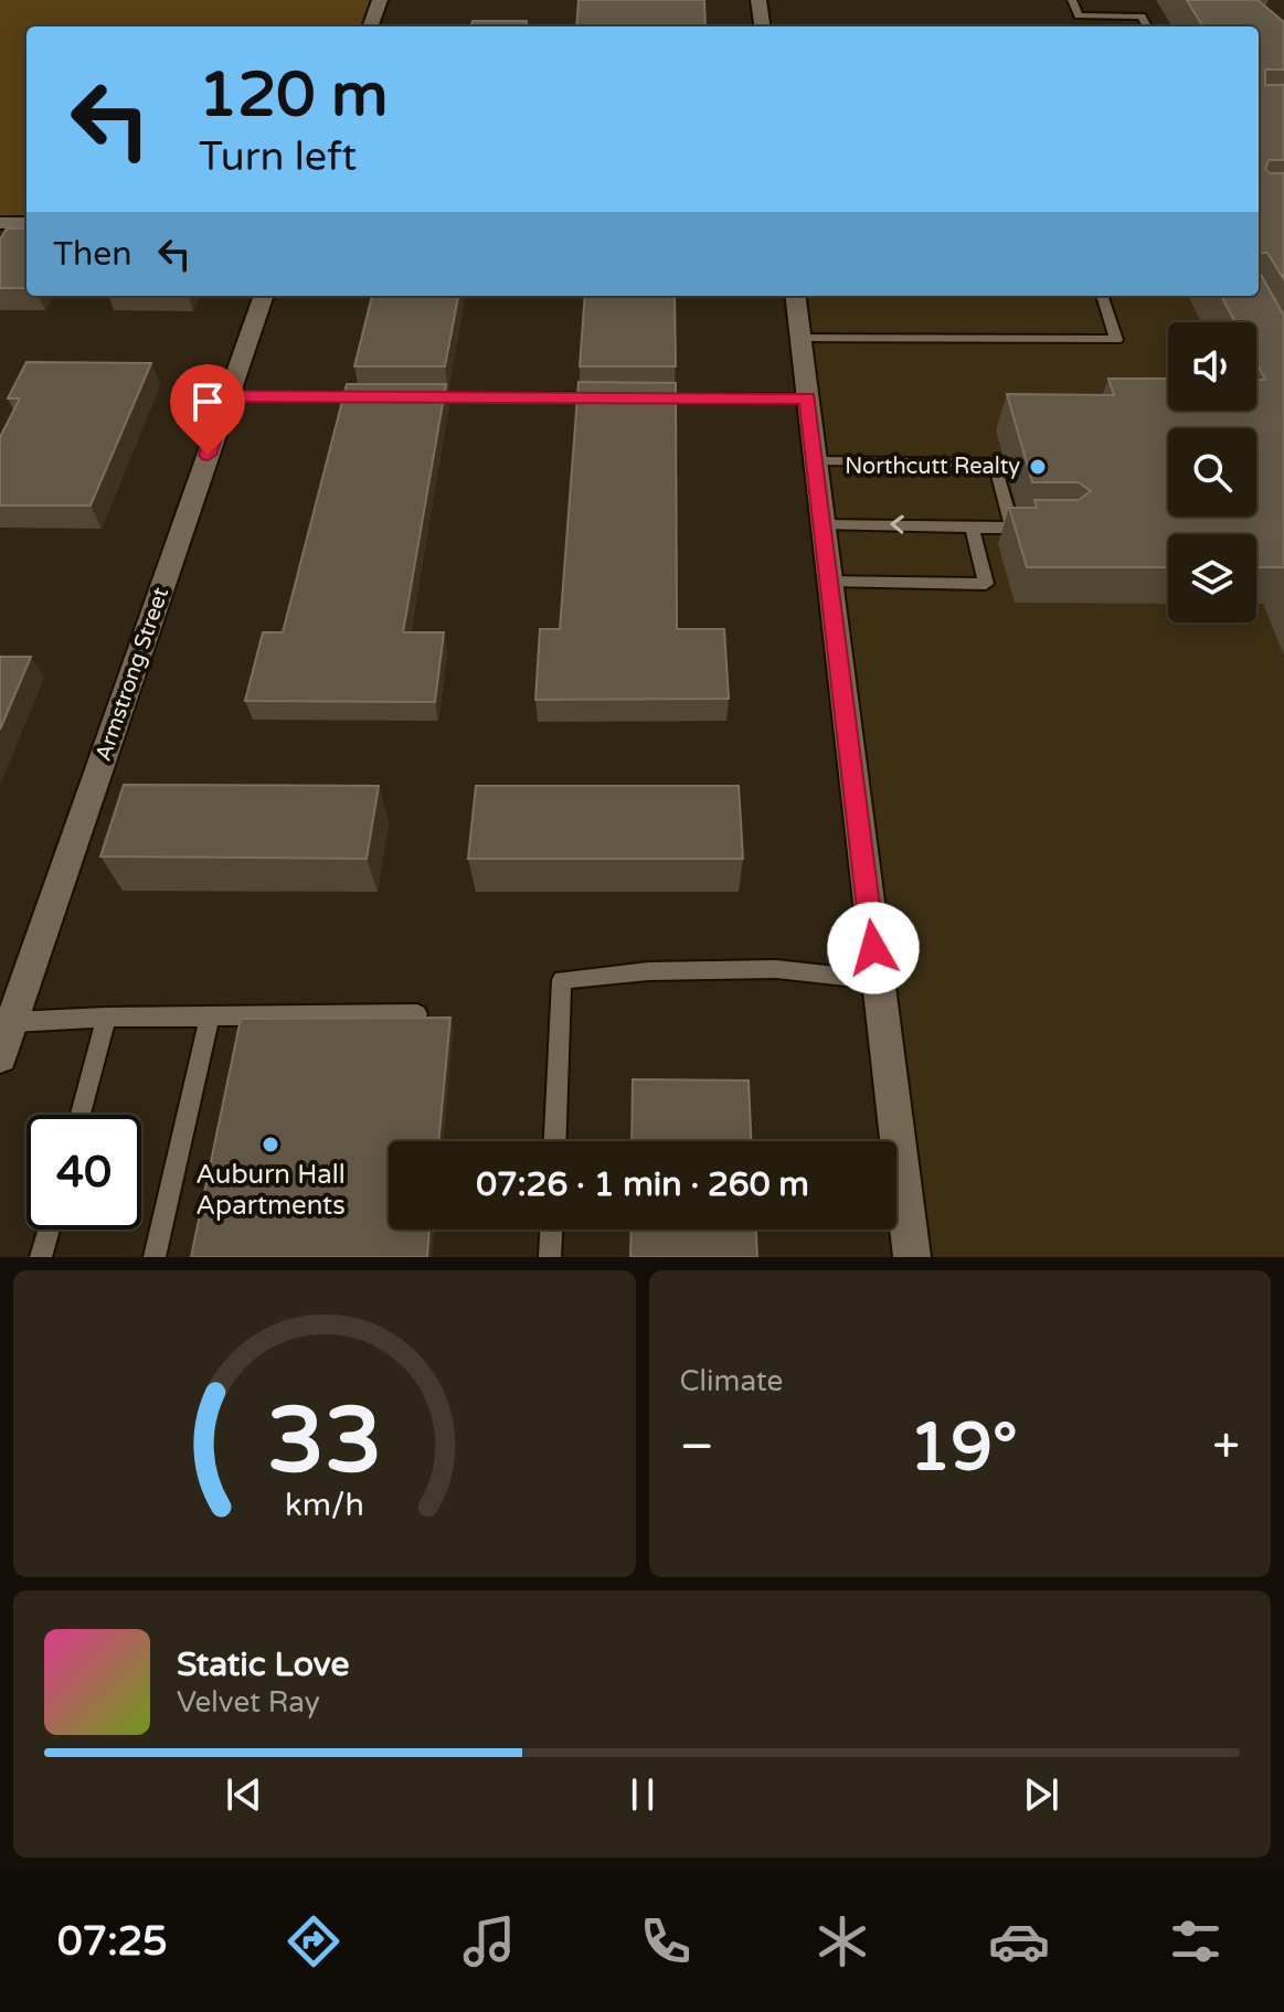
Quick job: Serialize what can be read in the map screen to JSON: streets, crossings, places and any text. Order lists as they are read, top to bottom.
{
  "streets": {
    "street": ["Armstrong Street"]
  },
  "places": ["Northcutt Realty", "Auburn Hall Apartments"],
  "page": {
    "turn": ["120 m", "Turn left"],
    "then": "Then",
    "limit": "40",
    "trip": "07:26 · 1 min · 260 m",
    "tile": "Climate",
    "heat": ["−", "19°", "+"],
    "song": ["Static Love", "Velvet Ray"],
    "tabs": "07:25",
    "gauge": ["33", "km/h"]
  }
}
